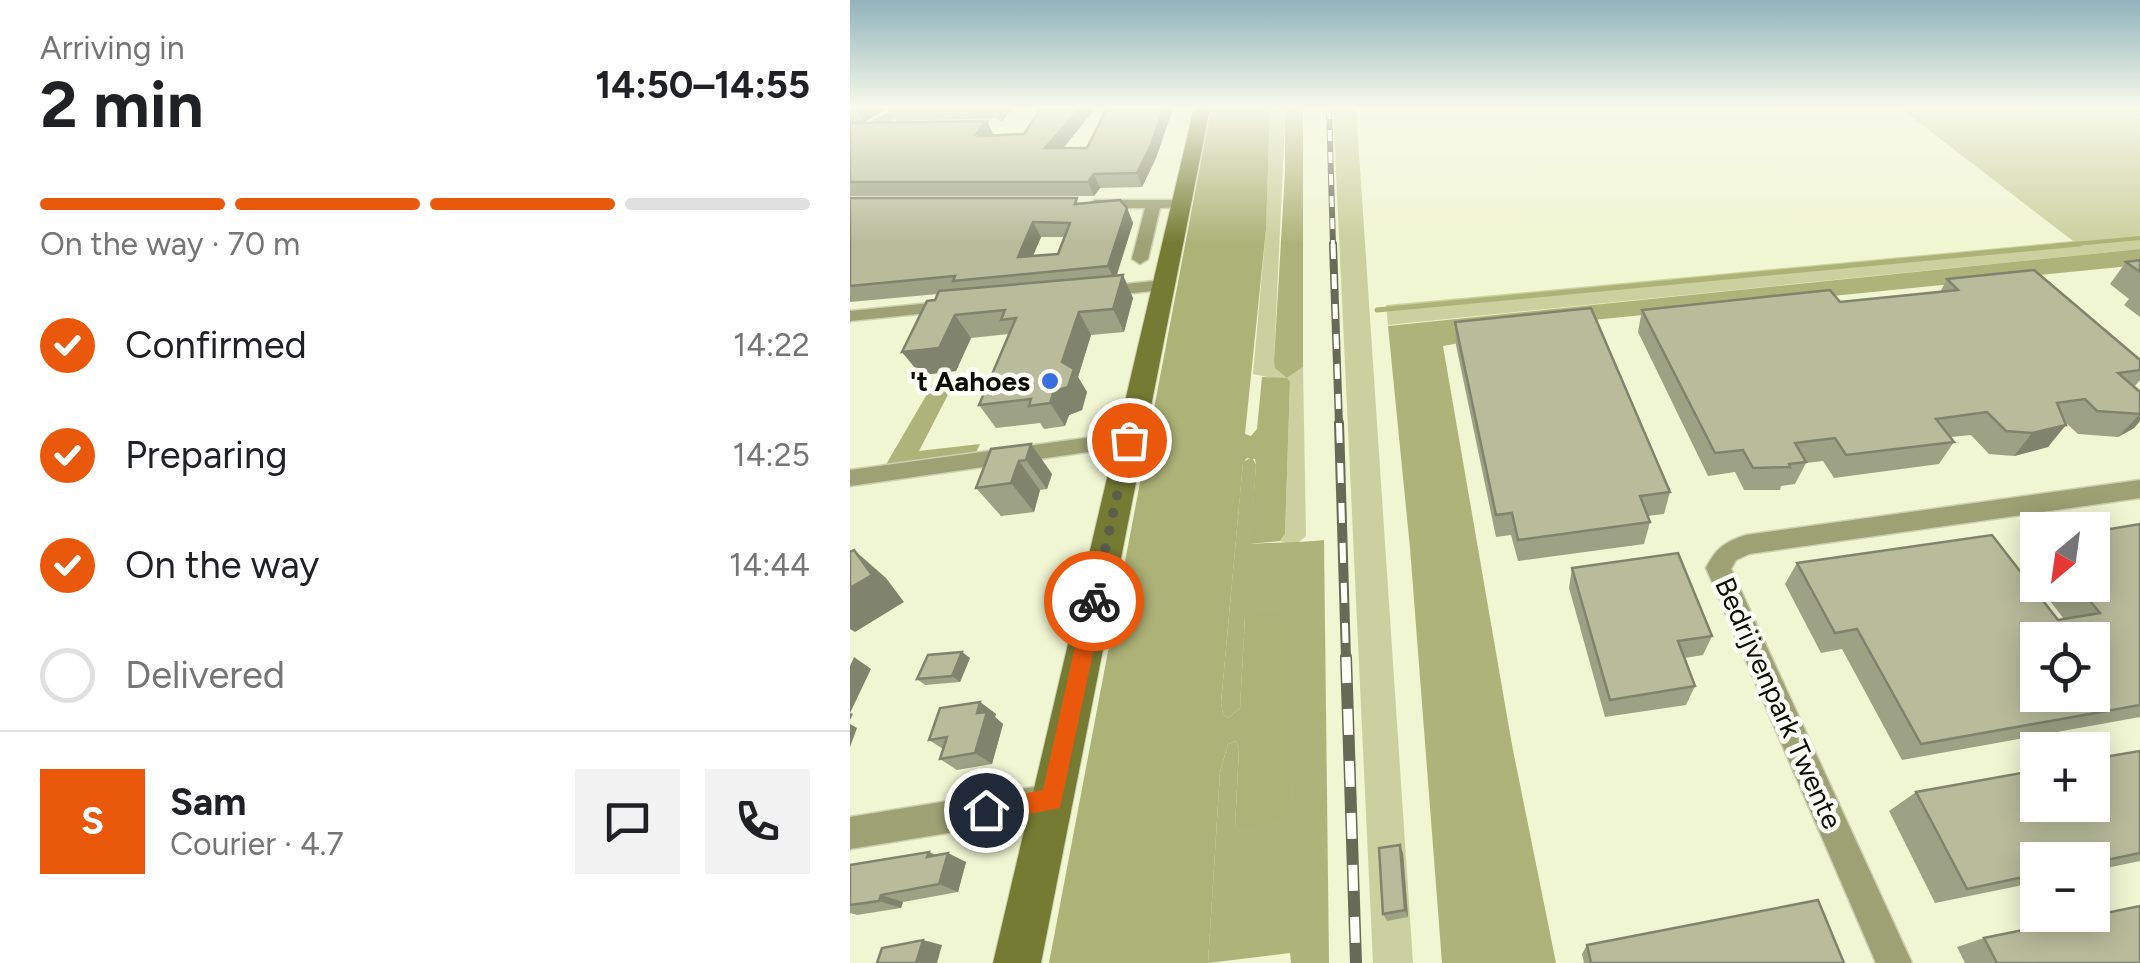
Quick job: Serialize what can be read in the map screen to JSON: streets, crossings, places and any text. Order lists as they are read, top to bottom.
{
  "streets": {
    "street": ["Bedrijvenpark Twente"]
  },
  "places": ["'t Aahoes"],
  "north": "bottom left",
  "page": {
    "heading": ["2 min", "Arriving in", "14:50–14:55"],
    "panel": ["Sam", "Courier · 4.7"],
    "bar": "On the way · 70 m",
    "list": [
      ["Confirmed", "14:22"],
      ["Preparing", "14:25"],
      ["On the way", "14:44"],
      "Delivered"
    ],
    "map_buttons": ["+", "−"],
    "round": "S"
  }
}
